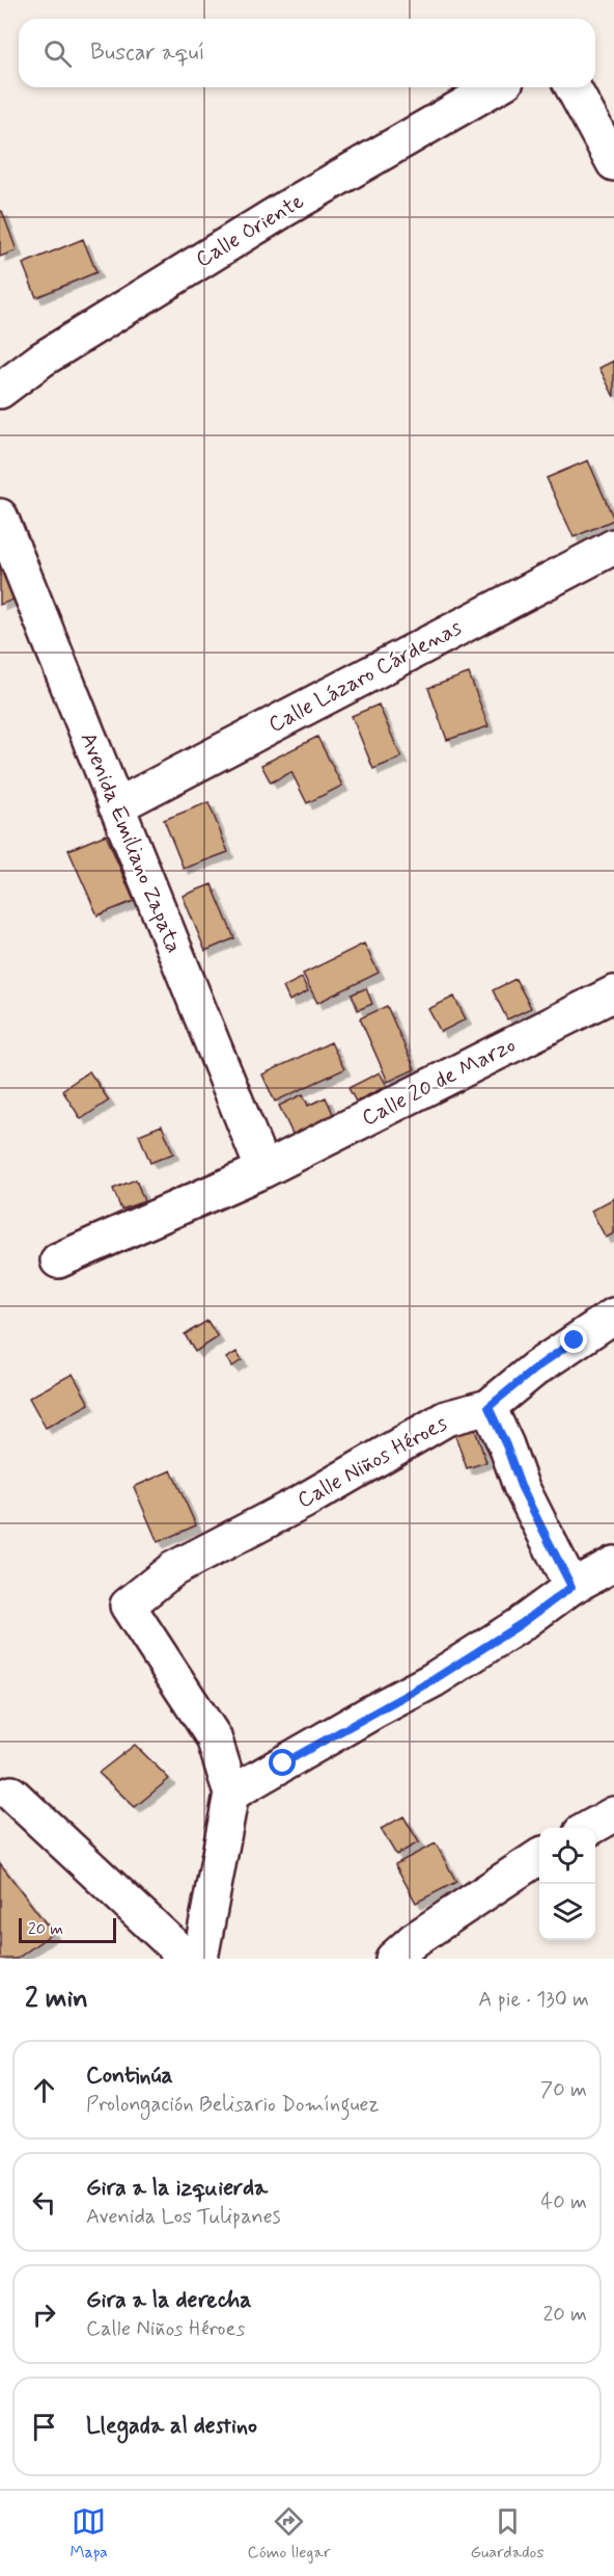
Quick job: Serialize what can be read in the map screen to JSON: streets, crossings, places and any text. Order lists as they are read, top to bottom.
{
  "streets": {
    "street": [
      "Calle Oriente",
      "Calle Lázaro Cárdenas",
      "Avenida Emiliano Zapata",
      "Calle 20 de Marzo",
      "Calle Niños Héroes"
    ]
  },
  "crossings": [
    ["Calle Lázaro Cárdenas", "Avenida Emiliano Zapata"],
    ["Avenida Emiliano Zapata", "Calle 20 de Marzo"]
  ],
  "scale_bar": "20 m",
  "page": {
    "search": "Buscar aquí",
    "scale": "20 m",
    "heading": ["2 min", "A pie · 130 m"],
    "list": [
      ["Continúa", "Prolongación Belisario Domínguez", "70 m"],
      ["Gira a la izquierda", "Avenida Los Tulipanes", "40 m"],
      ["Gira a la derecha", "Calle Niños Héroes", "20 m"],
      "Llegada al destino"
    ],
    "nav": ["Mapa", "Cómo llegar", "Guardados"]
  }
}
